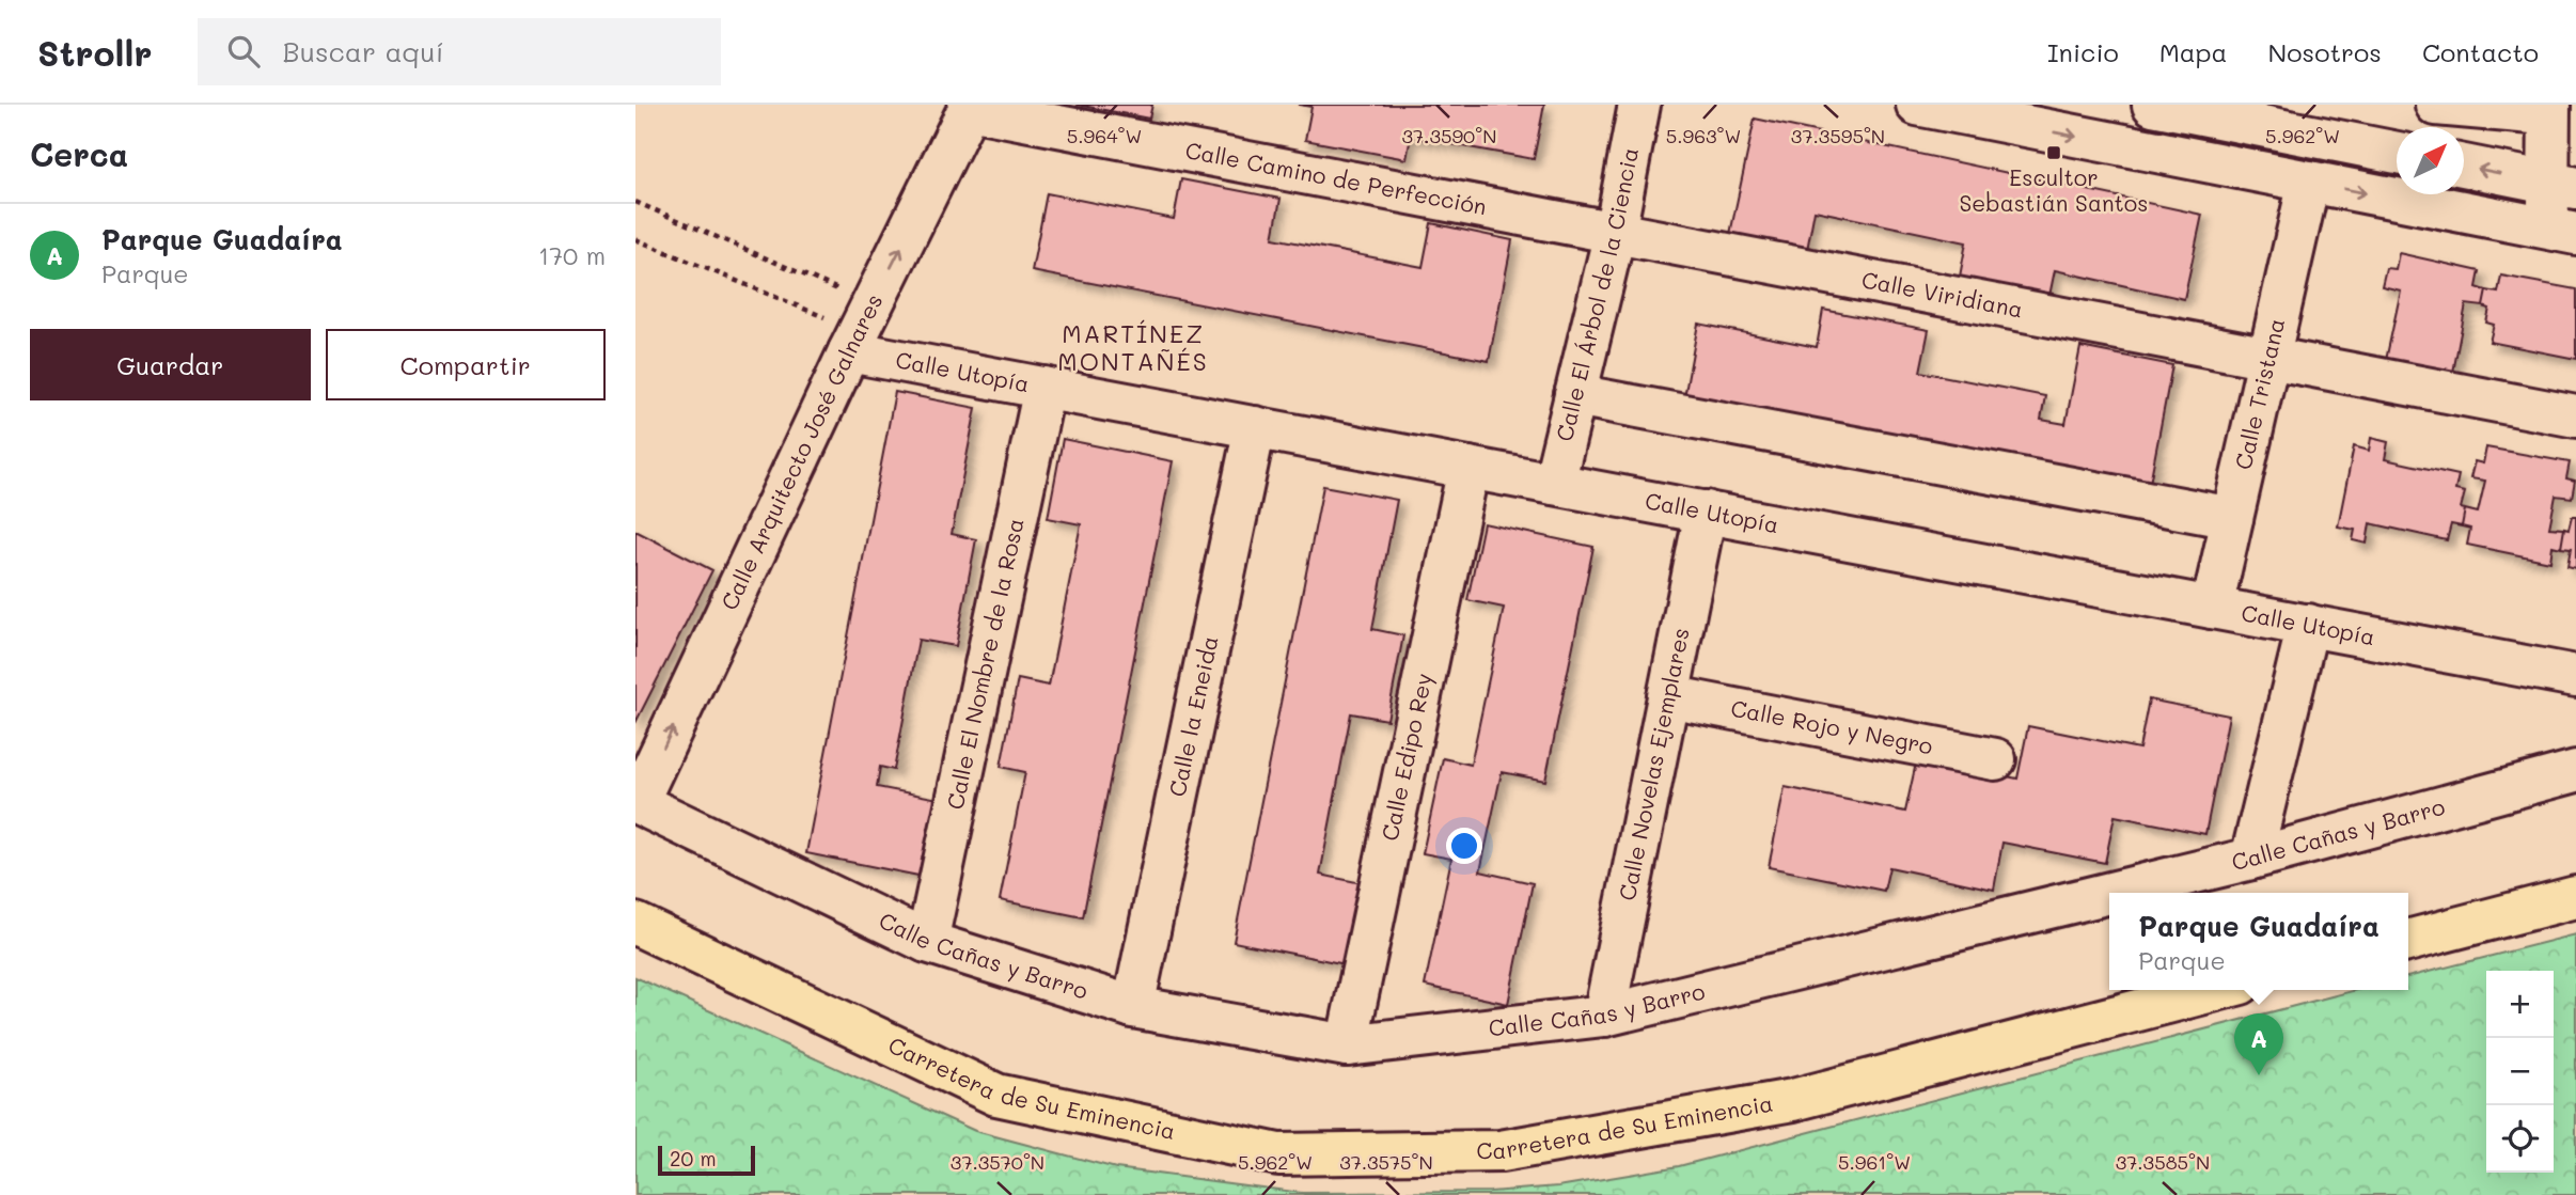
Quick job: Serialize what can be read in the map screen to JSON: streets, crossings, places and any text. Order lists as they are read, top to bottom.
{
  "streets": {
    "main road": ["Carretera de Su Eminencia"],
    "street": [
      "Calle Camino de Perfección",
      "Calle El Árbol de la Ciencia",
      "Calle Viridiana",
      "Calle Utopía",
      "Calle Tristana",
      "Calle Arquitecto José Galnares",
      "Calle El Nombre de la Rosa",
      "Calle la Eneida",
      "Calle Rojo y Negro",
      "Calle Edipo Rey",
      "Calle Novelas Ejemplares",
      "Calle Cañas y Barro"
    ]
  },
  "crossings": [
    ["Calle Camino de Perfección", "Calle El Árbol de la Ciencia"],
    ["Calle Camino de Perfección", "Calle Viridiana"],
    ["Calle Camino de Perfección", "Calle Arquitecto José Galnares"],
    ["Calle El Árbol de la Ciencia", "Calle Viridiana"],
    ["Calle El Árbol de la Ciencia", "Calle Utopía"],
    ["Calle Viridiana", "Calle Tristana"],
    ["Calle Utopía", "Calle Tristana"],
    ["Calle Utopía", "Calle Arquitecto José Galnares"],
    ["Calle Utopía", "Calle El Nombre de la Rosa"],
    ["Calle Utopía", "Calle la Eneida"],
    ["Calle Utopía", "Calle Edipo Rey"],
    ["Calle Utopía", "Calle Novelas Ejemplares"],
    ["Calle Arquitecto José Galnares", "Calle Cañas y Barro"],
    ["Calle El Nombre de la Rosa", "Calle Cañas y Barro"],
    ["Calle la Eneida", "Calle Cañas y Barro"],
    ["Calle Rojo y Negro", "Calle Novelas Ejemplares"],
    ["Calle Edipo Rey", "Calle Cañas y Barro"],
    ["Calle Novelas Ejemplares", "Calle Cañas y Barro"]
  ],
  "one_way": ["Calle Arquitecto José Galnares"],
  "districts": ["MARTÍNEZ MONTAÑÉS"],
  "places": {
    "transit": ["Escultor Sebastián Santos"]
  },
  "scale_bar": "20 m",
  "north": "top right",
  "page": {
    "header": "Strollr",
    "search": "Buscar aquí",
    "nav": [
      "Inicio",
      "Mapa",
      "Nosotros",
      "Contacto"
    ],
    "heading": "Cerca",
    "list": [
      {
        "mark": "A",
        "name": "Parque Guadaíra",
        "note": "Parque",
        "value": "170 m"
      }
    ],
    "buttons": ["Guardar", "Compartir"],
    "popup": ["Parque Guadaíra", "Parque"],
    "map_buttons": ["+", "−"],
    "pins": "A",
    "scale": "20 m"
  },
  "coordinates": [
    "37.3595°N",
    "37.3590°N",
    "5.964°W",
    "5.963°W",
    "5.962°W",
    "5.961°W",
    "37.3570°N",
    "37.3575°N",
    "37.3585°N"
  ]
}
